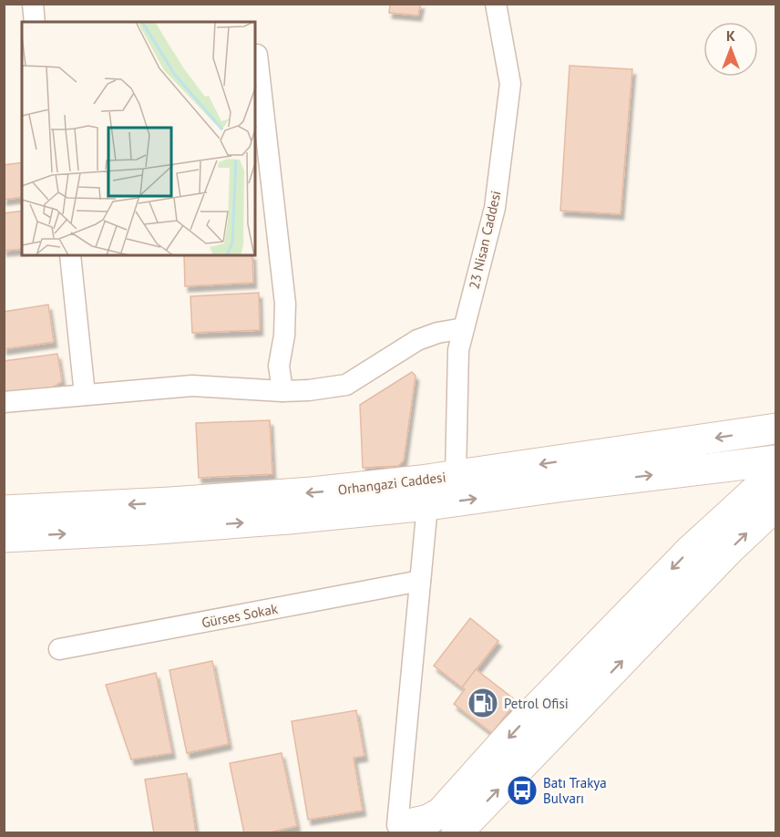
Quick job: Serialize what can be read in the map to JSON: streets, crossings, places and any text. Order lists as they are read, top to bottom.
{
  "streets": {
    "main road": ["Orhangazi Caddesi"],
    "street": ["23 Nisan Caddesi", "Gürses Sokak"]
  },
  "crossings": [
    ["23 Nisan Caddesi", "Orhangazi Caddesi"]
  ],
  "places": {
    "fuel station": ["Petrol Ofisi"],
    "bus stop": ["Batı Trakya Bulvarı"]
  },
  "north": "top"
}
